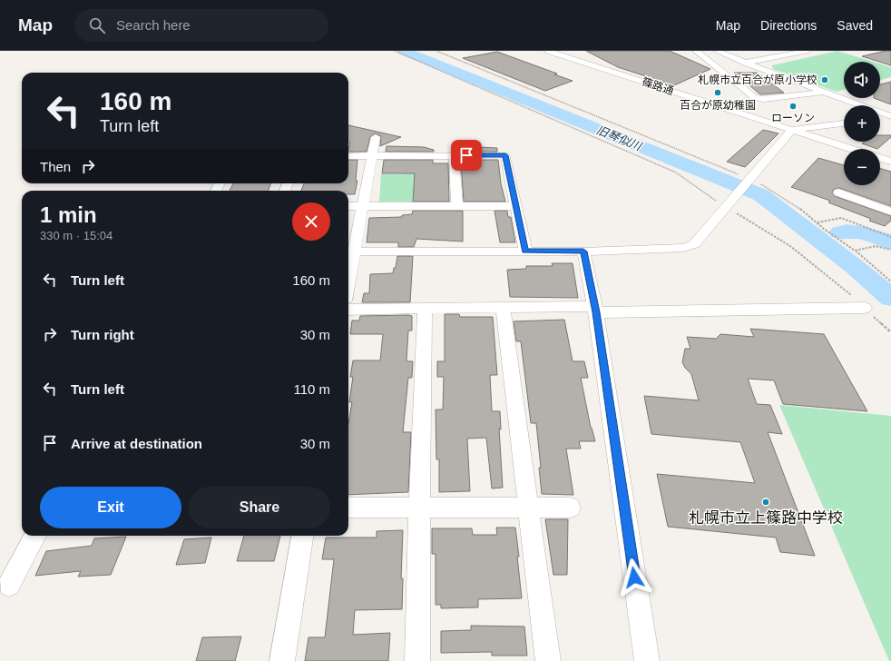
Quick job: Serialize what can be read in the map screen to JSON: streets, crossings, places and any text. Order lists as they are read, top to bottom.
{
  "streets": {
    "street": ["篠路通"]
  },
  "water": ["旧琴似川"],
  "places": [
    "札幌市立百合が原小学校",
    "百合が原幼稚園",
    "ローソン",
    "札幌市立上篠路中学校"
  ],
  "page": {
    "header": "Map",
    "search": "Search here",
    "nav": ["Map", "Directions", "Saved"],
    "map_buttons": ["+", "−"],
    "turn": ["160 m", "Turn left"],
    "then": "Then",
    "heading": ["1 min", "330 m · 15:04"],
    "list": [
      {
        "name": "Turn left",
        "value": "160 m"
      },
      {
        "name": "Turn right",
        "value": "30 m"
      },
      {
        "name": "Turn left",
        "value": "110 m"
      },
      {
        "name": "Arrive at destination",
        "value": "30 m"
      }
    ],
    "buttons": ["Exit", "Share"]
  }
}
